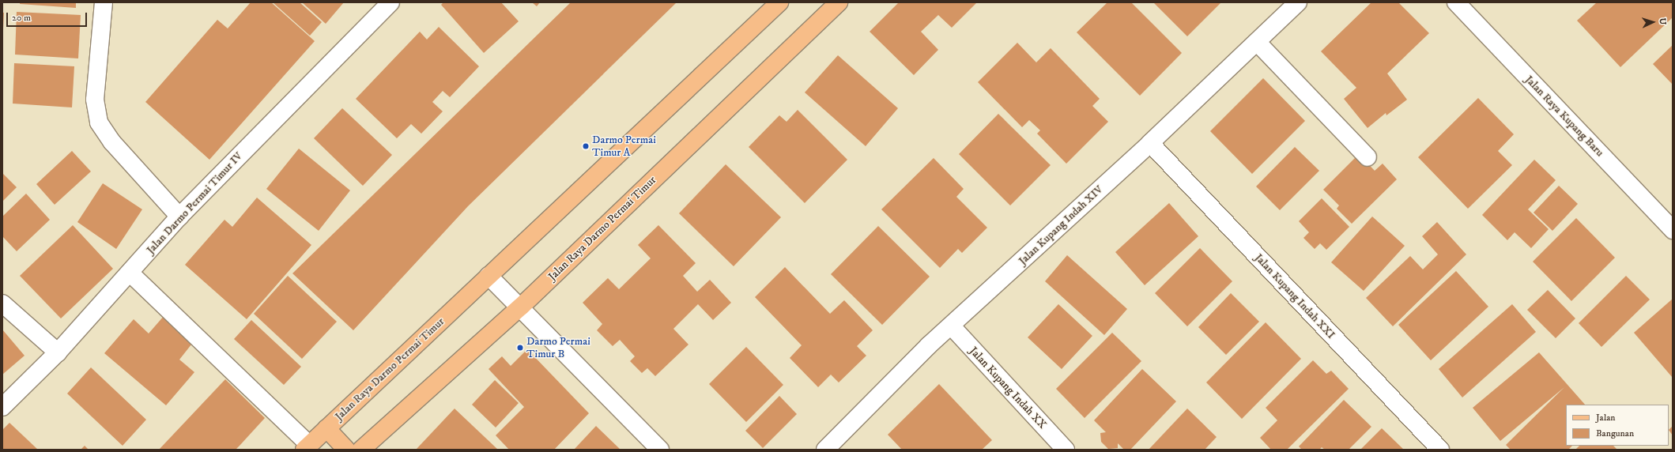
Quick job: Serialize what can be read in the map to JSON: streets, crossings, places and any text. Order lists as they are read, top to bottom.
{
  "streets": {
    "main road": ["Jalan Raya Darmo Permai Timur"],
    "street": [
      "Jalan Raya Kupang Baru",
      "Jalan Darmo Permai Timur IV",
      "Jalan Kupang Indah XIV",
      "Jalan Kupang Indah XXI",
      "Jalan Kupang Indah XX"
    ]
  },
  "crossings": [
    ["Jalan Kupang Indah XIV", "Jalan Kupang Indah XXI"],
    ["Jalan Kupang Indah XIV", "Jalan Kupang Indah XX"]
  ],
  "places": ["Darmo Permai Timur A", "Darmo Permai Timur B"],
  "legend": ["Jalan", "Bangunan"],
  "scale_bar": "20 m",
  "north": "right"
}
